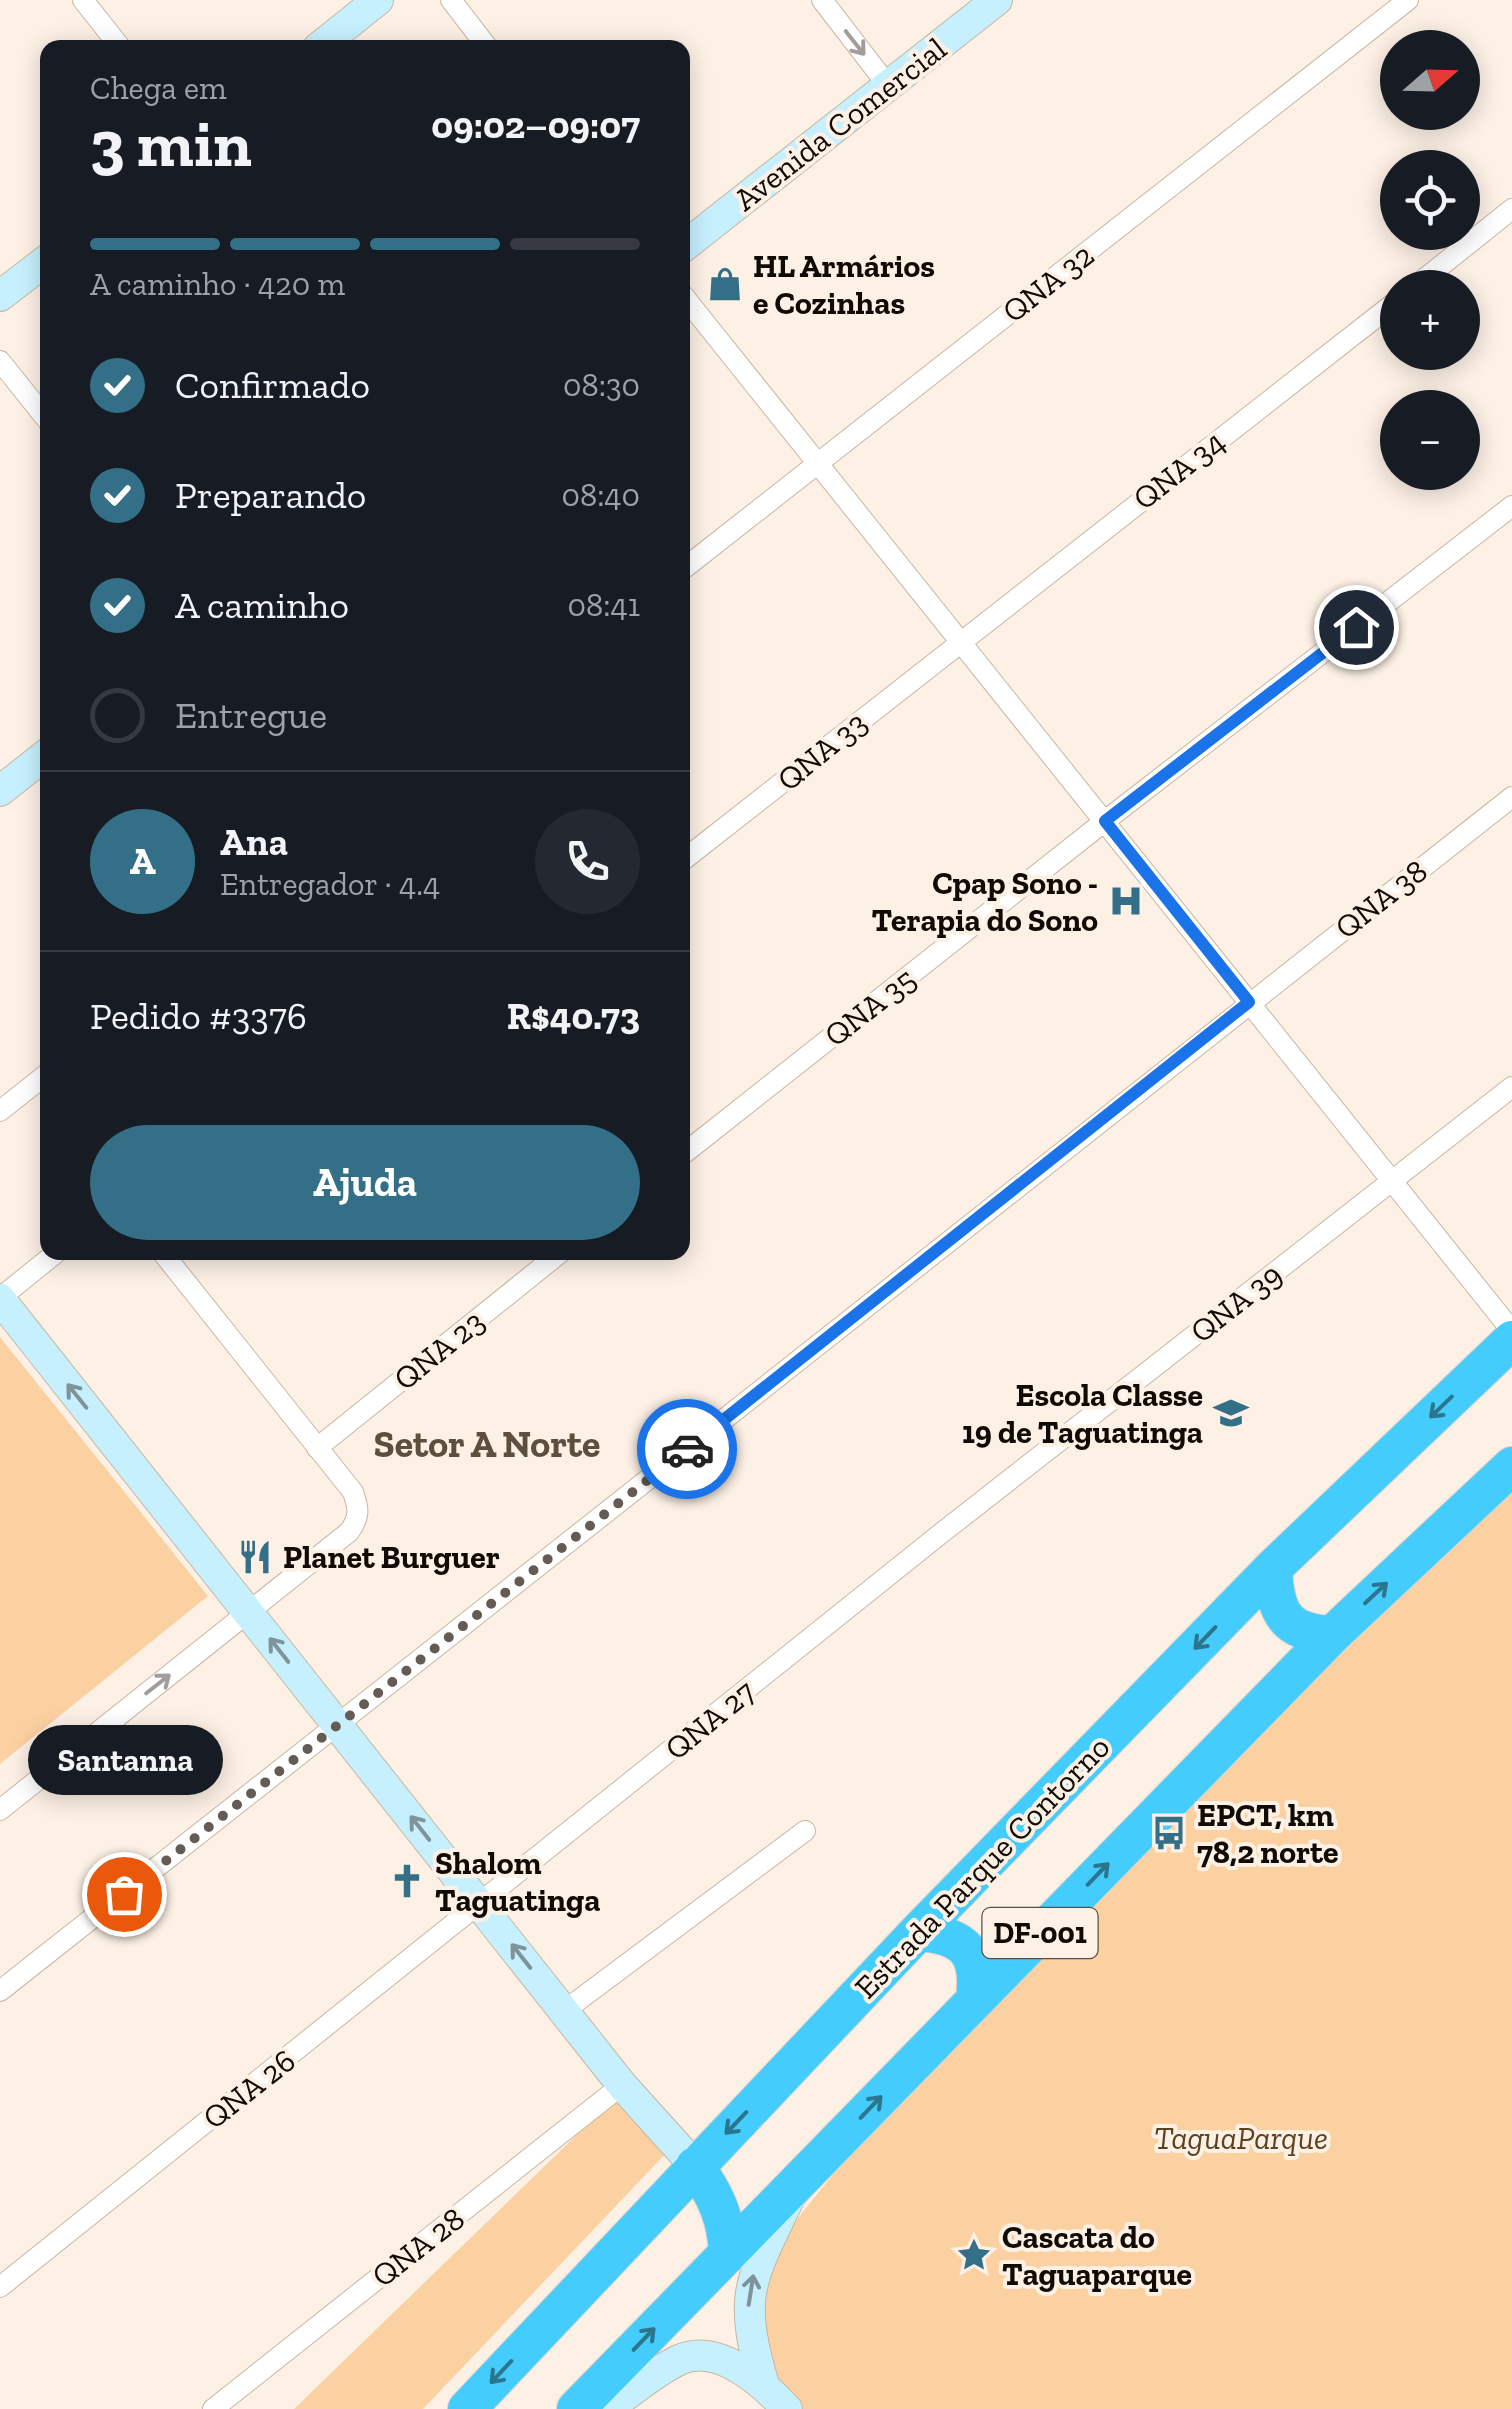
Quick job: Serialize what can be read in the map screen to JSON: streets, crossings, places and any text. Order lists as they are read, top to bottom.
{
  "streets": {
    "highway": ["Estrada Parque Contorno", "DF-001"],
    "street": [
      "Avenida Comercial",
      "QNA 32",
      "QNA 34",
      "QNA 33",
      "QNA 38",
      "QNA 35",
      "QNA 39",
      "QNA 23",
      "QNA 27",
      "QNA 26",
      "QNA 28"
    ]
  },
  "crossings": [
    ["QNA 34", "QNA 33"],
    ["QNA 39", "QNA 27"],
    ["QNA 27", "QNA 26"]
  ],
  "districts": ["Setor A Norte"],
  "parks": ["TaguaParque"],
  "places": {
    "shop": ["HL Armários e Cozinhas"],
    "hospital": ["Cpap Sono - Terapia do Sono"],
    "school or university": ["Escola Classe 19 de Taguatinga"],
    "restaurant": ["Planet Burguer"],
    "bus stop": ["EPCT, km 78,2 norte"],
    "church": ["Shalom Taguatinga"],
    "other": ["Santanna"],
    "place": ["Cascata do Taguaparque"]
  },
  "north": "right",
  "page": {
    "map_buttons": ["+", "−"],
    "heading": ["3 min", "Chega em", "09:02–09:07"],
    "panel": [
      "Ana",
      "Entregador · 4.4",
      "Pedido #3376",
      "R$40.73"
    ],
    "bar": "A caminho · 420 m",
    "list": [
      ["Confirmado", "08:30"],
      ["Preparando", "08:40"],
      ["A caminho", "08:41"],
      "Entregue"
    ],
    "round": "A",
    "buttons": "Ajuda",
    "bubble": "Santanna"
  }
}
